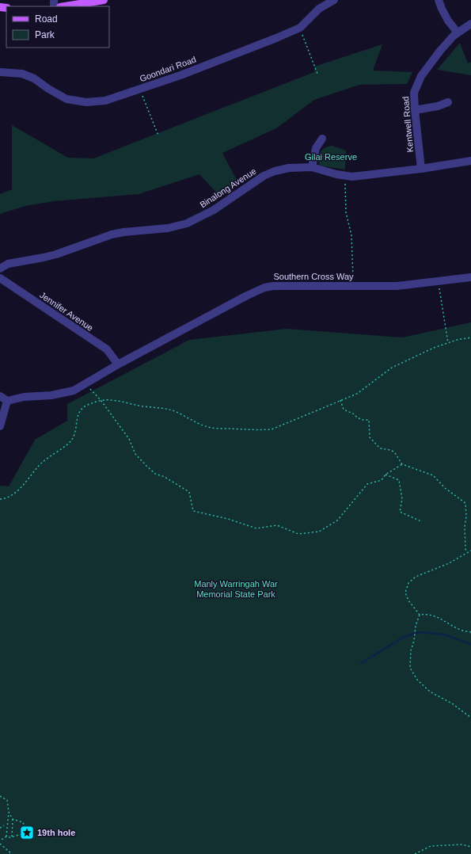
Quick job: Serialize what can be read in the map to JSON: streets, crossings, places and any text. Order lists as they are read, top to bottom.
{
  "streets": {
    "street": [
      "Goondari Road",
      "Kentwell Road",
      "Binalong Avenue",
      "Southern Cross Way",
      "Jennifer Avenue"
    ]
  },
  "crossings": [
    ["Kentwell Road", "Binalong Avenue"],
    ["Southern Cross Way", "Jennifer Avenue"]
  ],
  "parks": ["Gilai Reserve", "Manly Warringah War Memorial State Park"],
  "places": {
    "place": ["19th hole"]
  },
  "legend": ["Road", "Park"]
}
